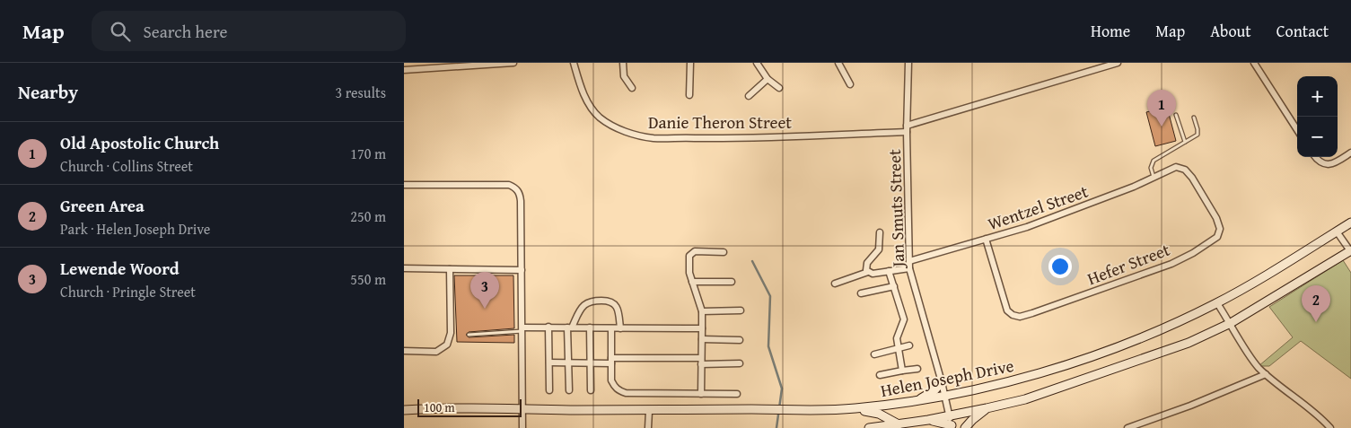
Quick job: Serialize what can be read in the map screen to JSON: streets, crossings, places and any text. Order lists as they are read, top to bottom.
{
  "streets": {
    "street": [
      "Danie Theron Street",
      "Wentzel Street",
      "Jan Smuts Street",
      "Hefer Street",
      "Helen Joseph Drive"
    ]
  },
  "crossings": [
    ["Danie Theron Street", "Jan Smuts Street"],
    ["Wentzel Street", "Jan Smuts Street"],
    ["Wentzel Street", "Hefer Street"],
    ["Jan Smuts Street", "Helen Joseph Drive"]
  ],
  "scale_bar": "100 m",
  "page": {
    "header": "Map",
    "search": "Search here",
    "nav": [
      "Home",
      "Map",
      "About",
      "Contact"
    ],
    "heading": ["Nearby", "3 results"],
    "map_buttons": ["+", "−"],
    "pins": ["1", "3", "2"],
    "list": [
      {
        "mark": "1",
        "name": "Old Apostolic Church",
        "note": "Church · Collins Street",
        "value": "170 m"
      },
      {
        "mark": "2",
        "name": "Green Area",
        "note": "Park · Helen Joseph Drive",
        "value": "250 m"
      },
      {
        "mark": "3",
        "name": "Lewende Woord",
        "note": "Church · Pringle Street",
        "value": "550 m"
      }
    ],
    "scale": "100 m"
  }
}
